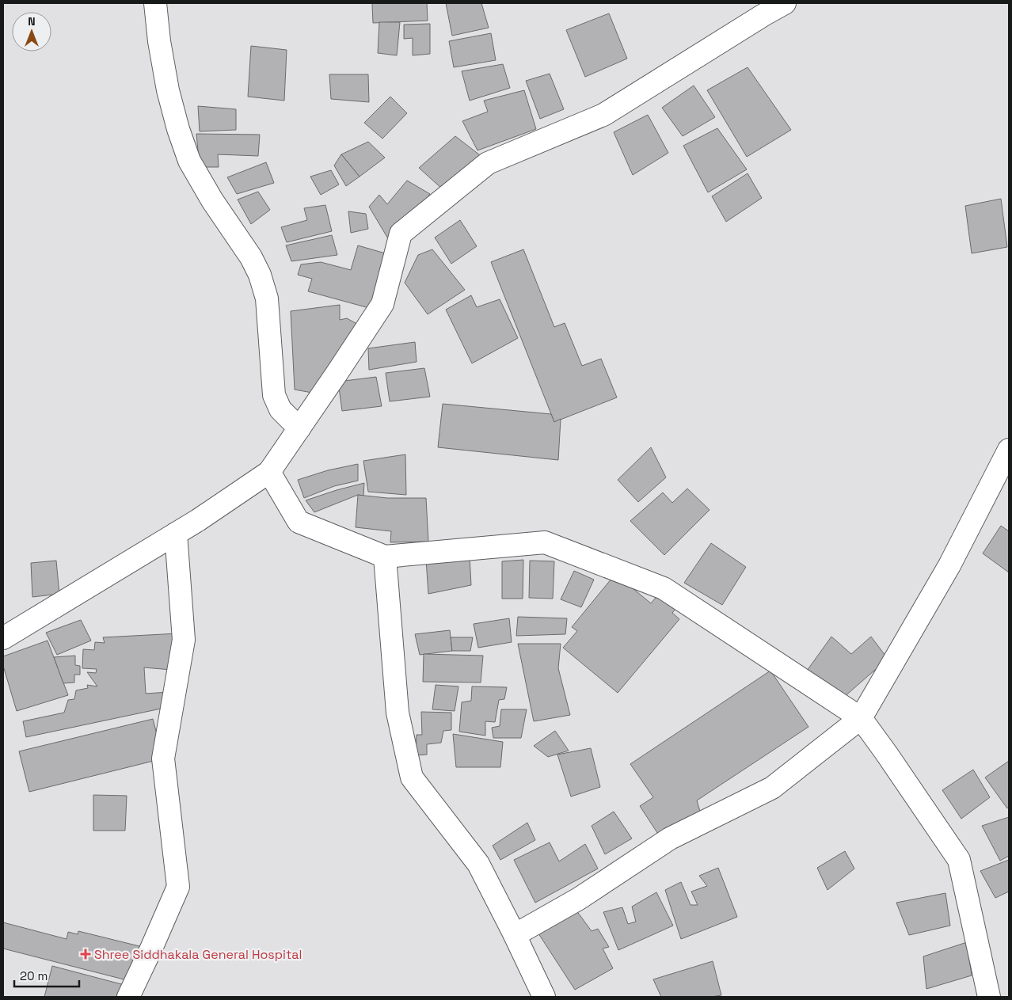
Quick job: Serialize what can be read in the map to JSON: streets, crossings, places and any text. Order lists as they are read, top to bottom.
{
  "places": {
    "health": ["Shree Siddhakala General Hospital"]
  },
  "scale_bar": "20 m",
  "north": "top"
}
